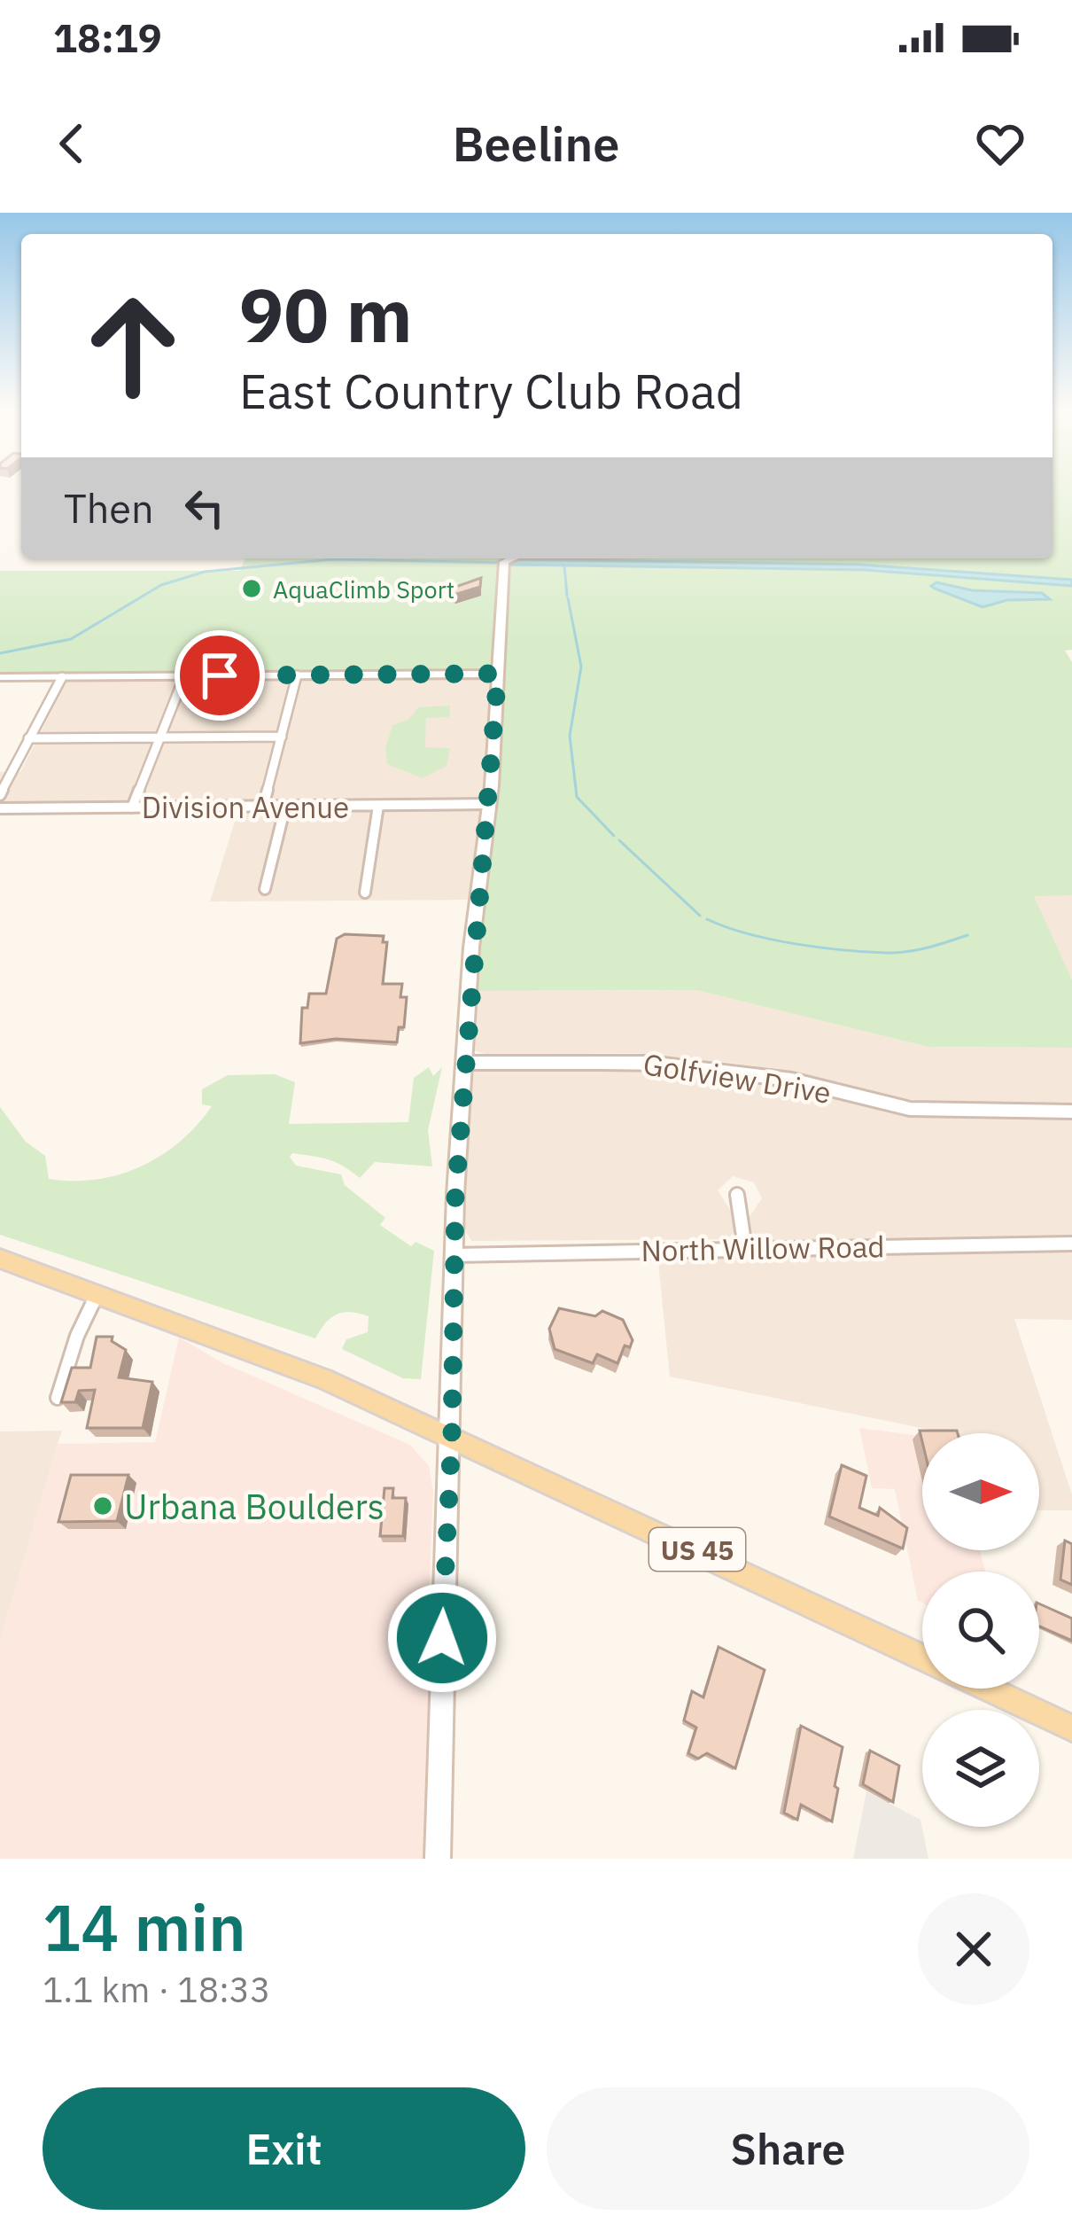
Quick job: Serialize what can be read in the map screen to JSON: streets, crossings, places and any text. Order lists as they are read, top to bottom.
{
  "streets": {
    "main road": ["US 45"],
    "street": ["Division Avenue", "Golfview Drive", "North Willow Road"]
  },
  "places": ["AquaClimb Sport", "Urbana Boulders"],
  "north": "right",
  "page": {
    "status": "18:19",
    "header": "Beeline",
    "turn": ["90 m", "East Country Club Road"],
    "then": "Then",
    "heading": ["14 min", "1.1 km · 18:33"],
    "buttons": ["Exit", "Share"]
  }
}
